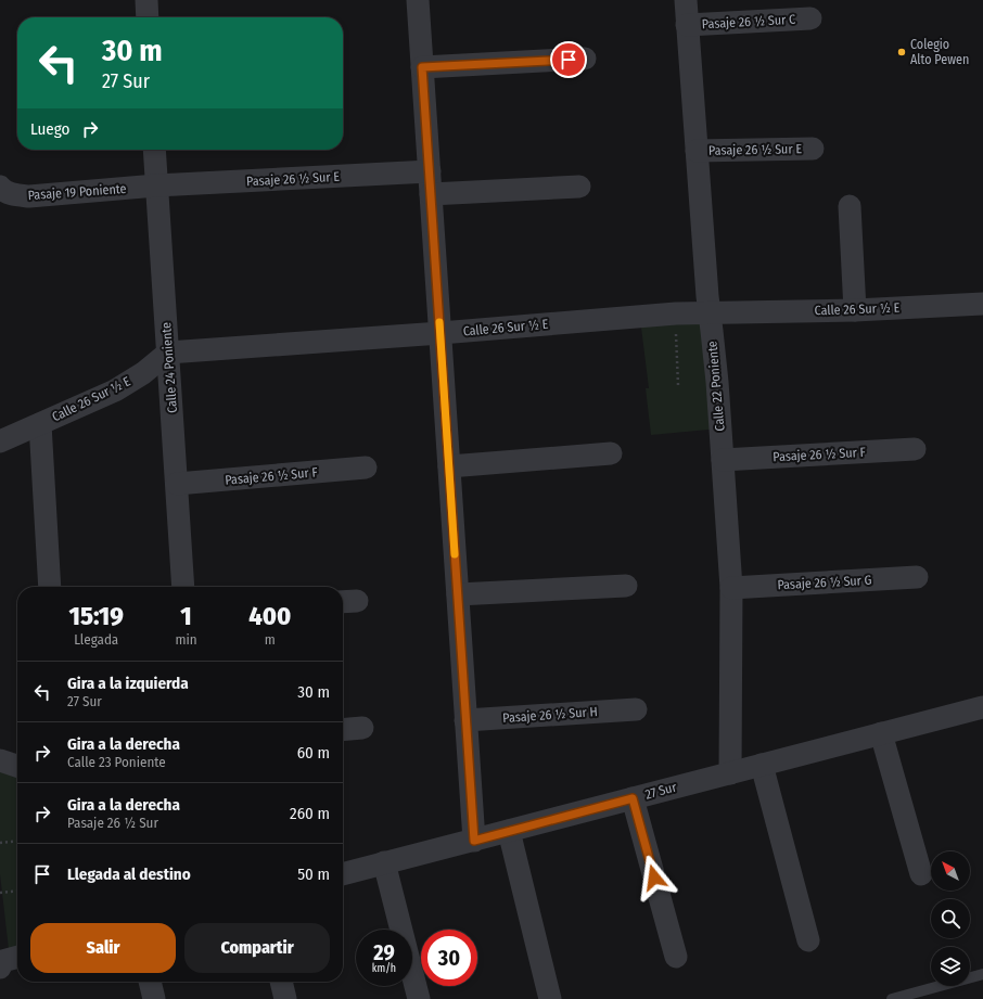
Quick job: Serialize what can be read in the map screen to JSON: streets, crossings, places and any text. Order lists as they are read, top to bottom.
{
  "streets": {
    "street": [
      "Pasaje 26 ½ Sur C",
      "Pasaje 26 ½ Sur E",
      "Pasaje 19 Poniente",
      "Calle 26 Sur ½ E",
      "Calle 24 Poniente",
      "Calle 22 Poniente",
      "Pasaje 26 ½ Sur F",
      "Pasaje 26 ½ Sur G",
      "Pasaje 26 ½ Sur H",
      "27 Sur"
    ]
  },
  "crossings": [
    ["Pasaje 26 ½ Sur C", "Calle 22 Poniente"],
    ["Pasaje 26 ½ Sur E", "Pasaje 19 Poniente"],
    ["Pasaje 26 ½ Sur E", "Calle 24 Poniente"],
    ["Pasaje 26 ½ Sur E", "Calle 22 Poniente"],
    ["Pasaje 19 Poniente", "Calle 24 Poniente"],
    ["Calle 26 Sur ½ E", "Calle 24 Poniente"],
    ["Calle 26 Sur ½ E", "Calle 22 Poniente"],
    ["Calle 24 Poniente", "Pasaje 26 ½ Sur F"],
    ["Calle 22 Poniente", "Pasaje 26 ½ Sur F"],
    ["Calle 22 Poniente", "Pasaje 26 ½ Sur G"],
    ["Calle 22 Poniente", "27 Sur"]
  ],
  "places": ["Colegio Alto Pewen"],
  "north": "top left",
  "page": {
    "turn": ["30 m", "27 Sur"],
    "then": "Luego",
    "eta": [
      "15:19",
      "Llegada",
      "1",
      "min",
      "400",
      "m"
    ],
    "list": [
      {
        "name": "Gira a la izquierda",
        "note": "27 Sur",
        "value": "30 m"
      },
      {
        "name": "Gira a la derecha",
        "note": "Calle 23 Poniente",
        "value": "60 m"
      },
      {
        "name": "Gira a la derecha",
        "note": "Pasaje 26 ½ Sur",
        "value": "260 m"
      },
      {
        "name": "Llegada al destino",
        "value": "50 m"
      }
    ],
    "buttons": ["Salir", "Compartir"],
    "speed": "29 km/h",
    "limit": "30"
  }
}
